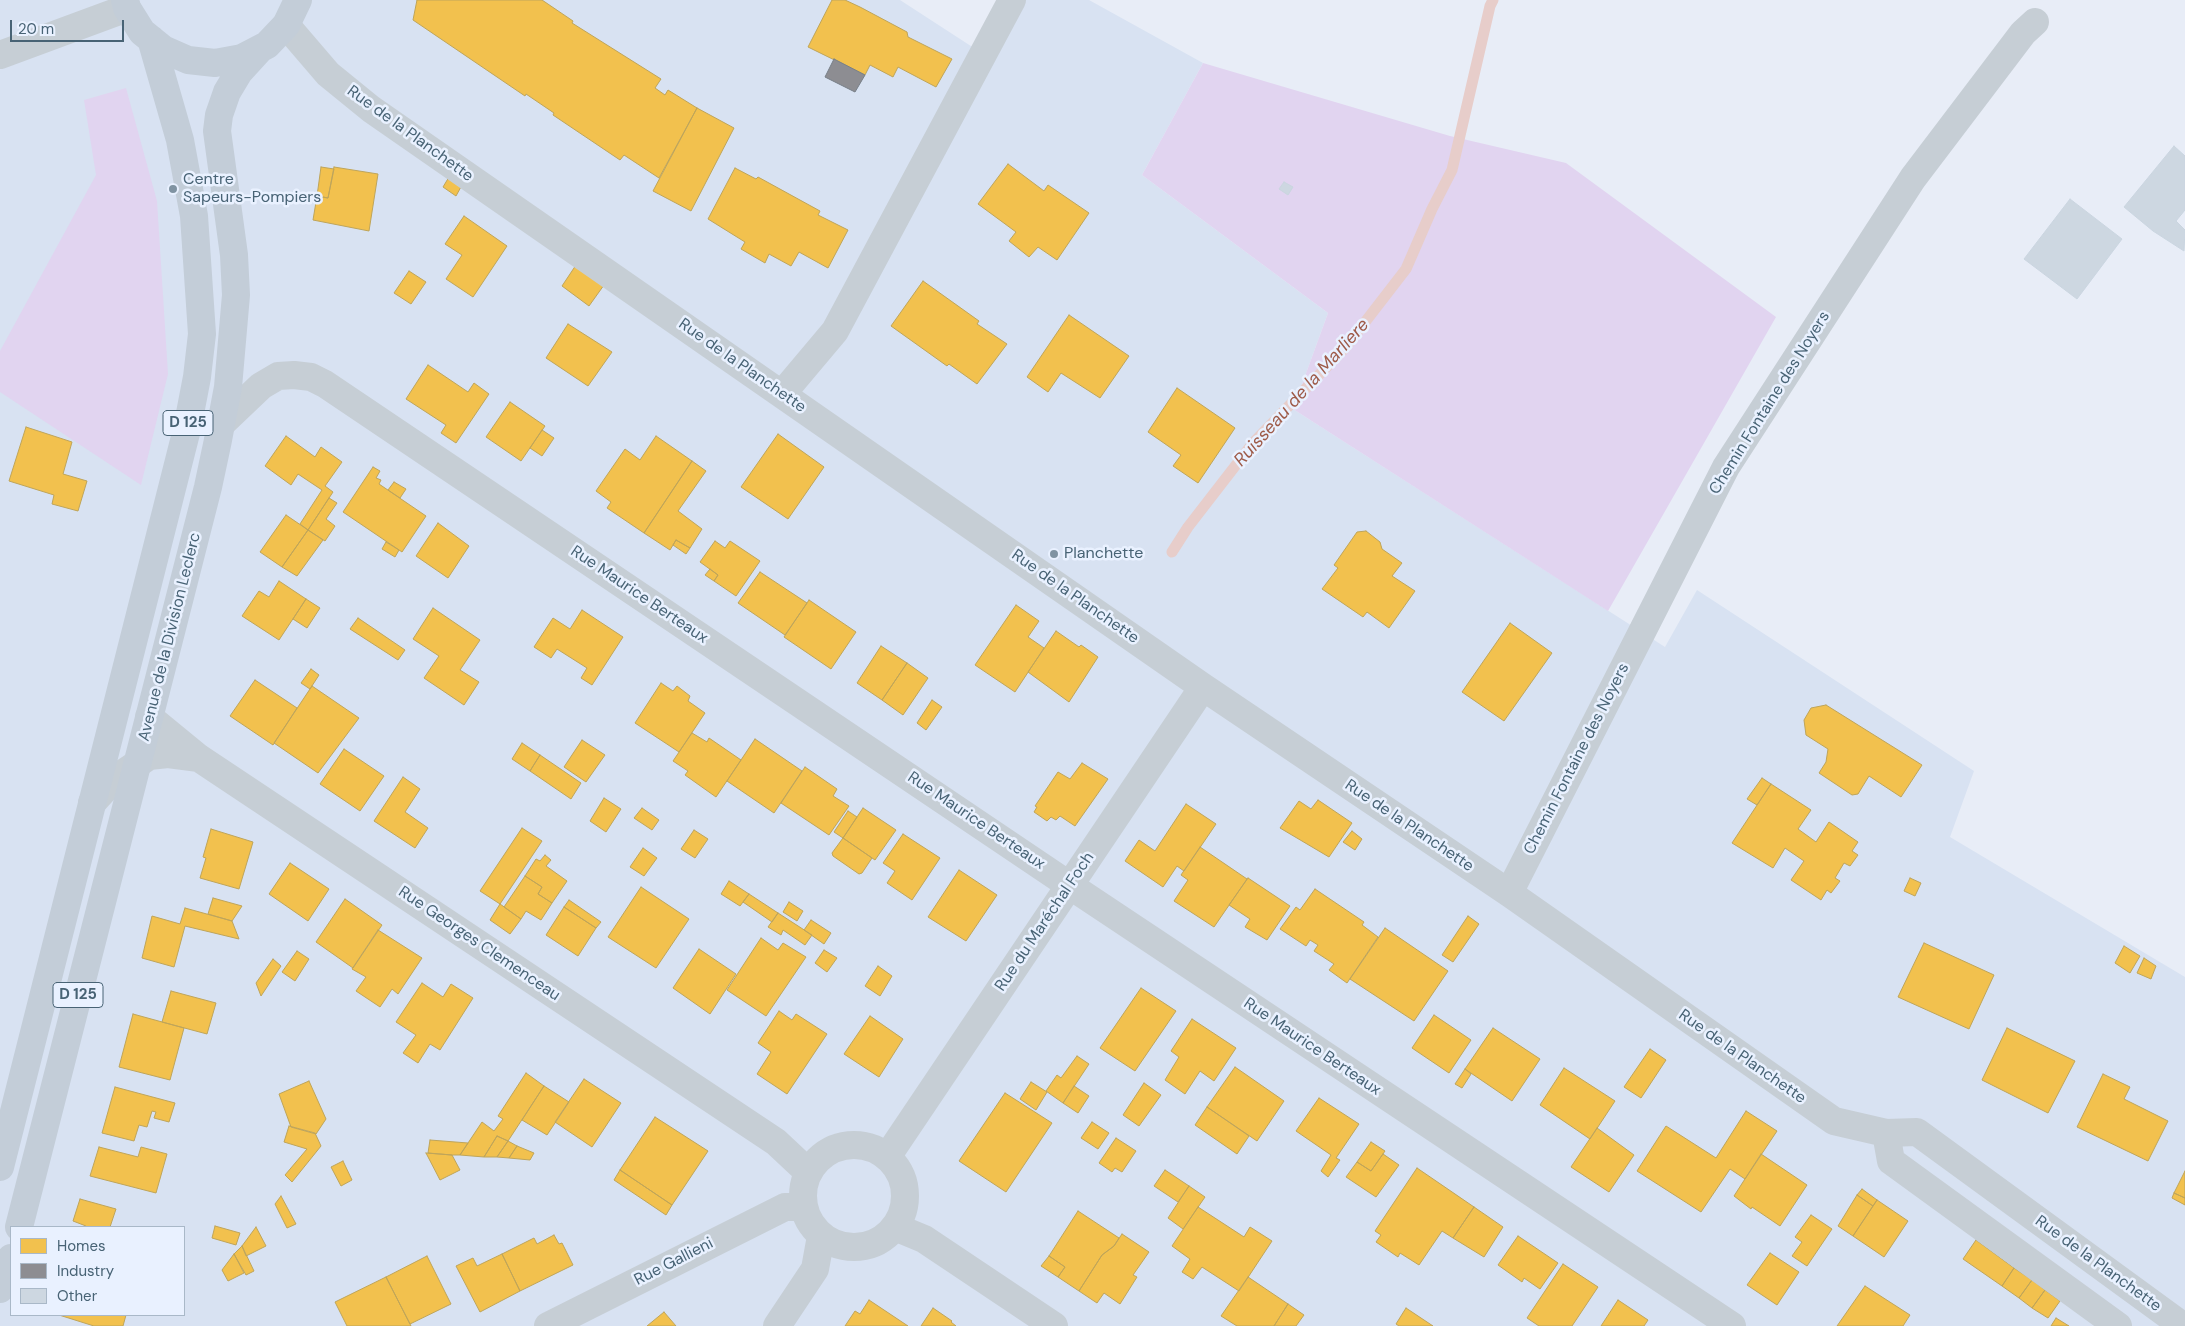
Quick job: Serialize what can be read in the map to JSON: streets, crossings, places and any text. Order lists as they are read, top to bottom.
{
  "streets": {
    "main road": ["D 125", "Avenue de la Division Leclerc"],
    "street": [
      "Rue de la Planchette",
      "Chemin Fontaine des Noyers",
      "Rue Maurice Berteaux",
      "Rue du Maréchal Foch",
      "Rue Georges Clemenceau",
      "Rue Gallieni"
    ]
  },
  "crossings": [
    ["Rue de la Planchette", "Chemin Fontaine des Noyers"],
    ["Rue de la Planchette", "Rue du Maréchal Foch"],
    ["Rue Maurice Berteaux", "Avenue de la Division Leclerc"],
    ["Rue Maurice Berteaux", "Rue du Maréchal Foch"],
    ["Avenue de la Division Leclerc", "Rue Georges Clemenceau"],
    ["Rue du Maréchal Foch", "Rue Georges Clemenceau"],
    ["Rue du Maréchal Foch", "Rue Gallieni"],
    ["Rue Georges Clemenceau", "Rue Gallieni"]
  ],
  "water": ["Ruisseau de la Marliere"],
  "places": ["Centre Sapeurs-Pompiers", "Planchette"],
  "legend": ["Homes", "Industry", "Other"],
  "scale_bar": "20 m"
}
